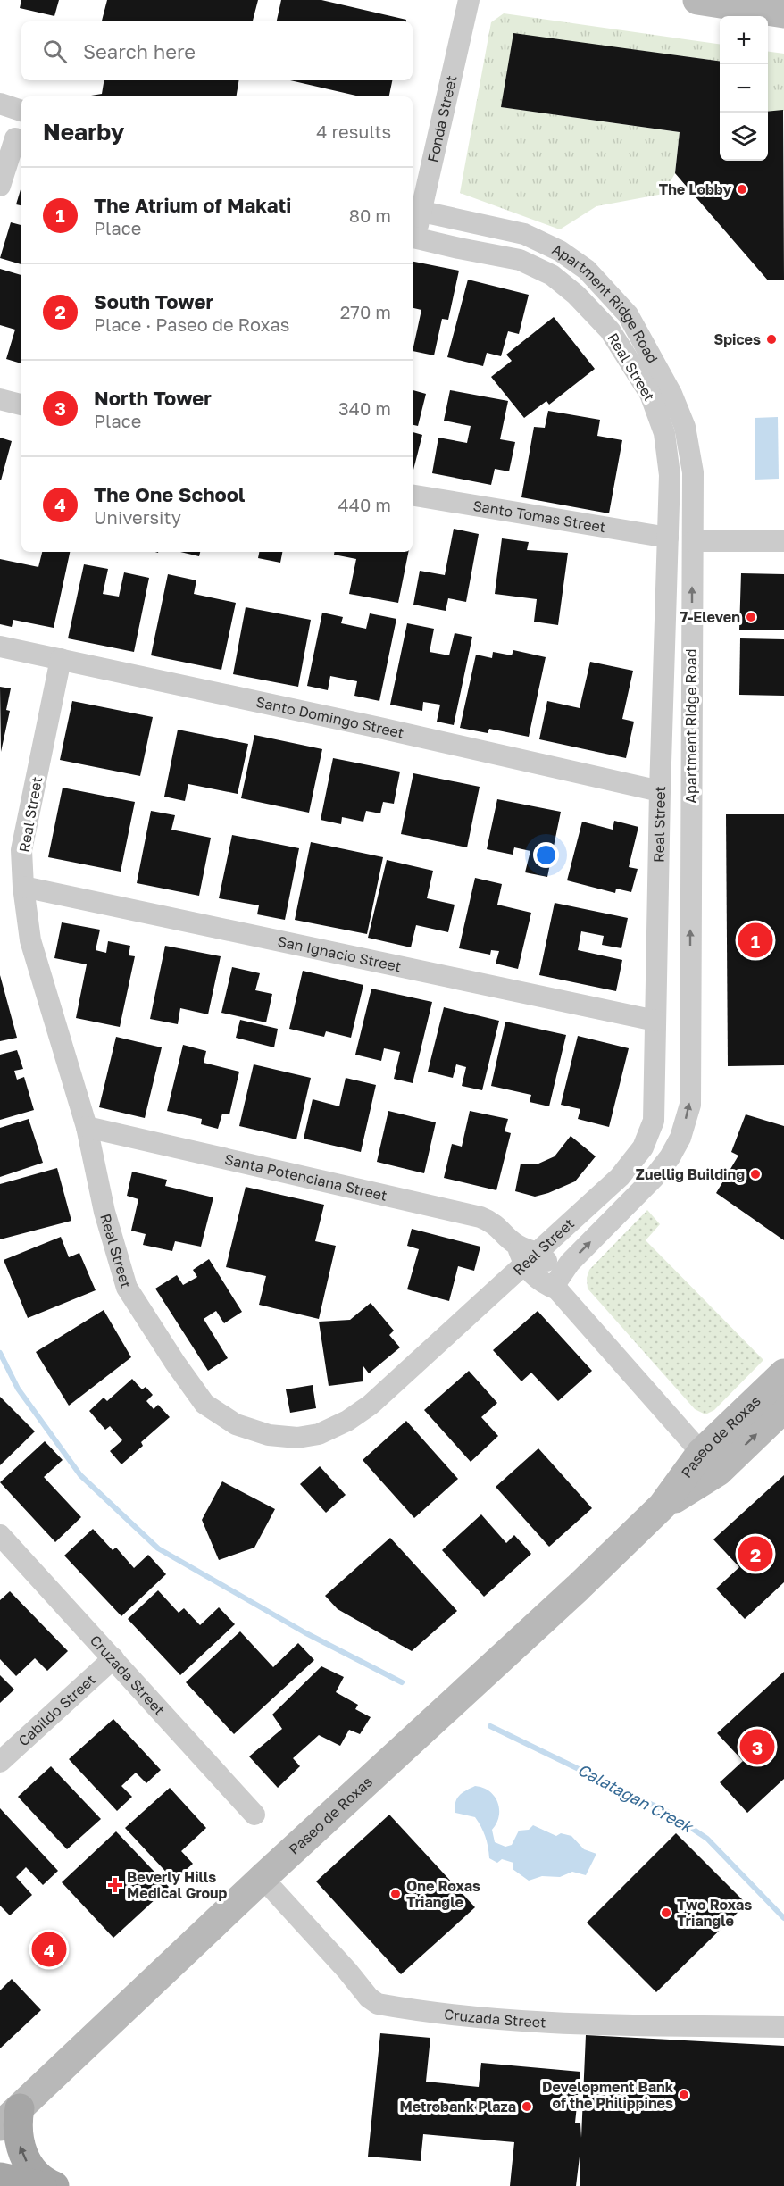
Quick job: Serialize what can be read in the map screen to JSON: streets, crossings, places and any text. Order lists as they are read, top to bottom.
{
  "streets": {
    "main road": ["Paseo de Roxas"],
    "street": [
      "Fonda Street",
      "Apartment Ridge Road",
      "Real Street",
      "Santo Tomas Street",
      "Santo Domingo Street",
      "San Ignacio Street",
      "Santa Potenciana Street",
      "Cruzada Street",
      "Cabildo Street"
    ]
  },
  "crossings": [
    ["Fonda Street", "Apartment Ridge Road"],
    ["Fonda Street", "Real Street"],
    ["Apartment Ridge Road", "Santa Potenciana Street"],
    ["Real Street", "Santo Tomas Street"],
    ["Real Street", "Santo Domingo Street"],
    ["Real Street", "San Ignacio Street"],
    ["Real Street", "Santa Potenciana Street"],
    ["Santa Potenciana Street", "Paseo de Roxas"],
    ["Paseo de Roxas", "Cruzada Street"],
    ["Cruzada Street", "Cabildo Street"]
  ],
  "one_way": ["Apartment Ridge Road"],
  "water": ["Calatagan Creek"],
  "places": {
    "other": [
      "The Lobby",
      "Spices",
      "7-Eleven",
      "Zuellig Building",
      "One Roxas Triangle",
      "Two Roxas Triangle",
      "Development Bank of the Philippines",
      "Metrobank Plaza"
    ],
    "health": ["Beverly Hills Medical Group"]
  },
  "page": {
    "map_buttons": ["+", "−"],
    "search": "Search here",
    "heading": ["Nearby", "4 results"],
    "list": [
      {
        "mark": "1",
        "name": "The Atrium of Makati",
        "note": "Place",
        "value": "80 m"
      },
      {
        "mark": "2",
        "name": "South Tower",
        "note": "Place · Paseo de Roxas",
        "value": "270 m"
      },
      {
        "mark": "3",
        "name": "North Tower",
        "note": "Place",
        "value": "340 m"
      },
      {
        "mark": "4",
        "name": "The One School",
        "note": "University",
        "value": "440 m"
      }
    ],
    "pins": [
      "1",
      "2",
      "3",
      "4"
    ]
  }
}
